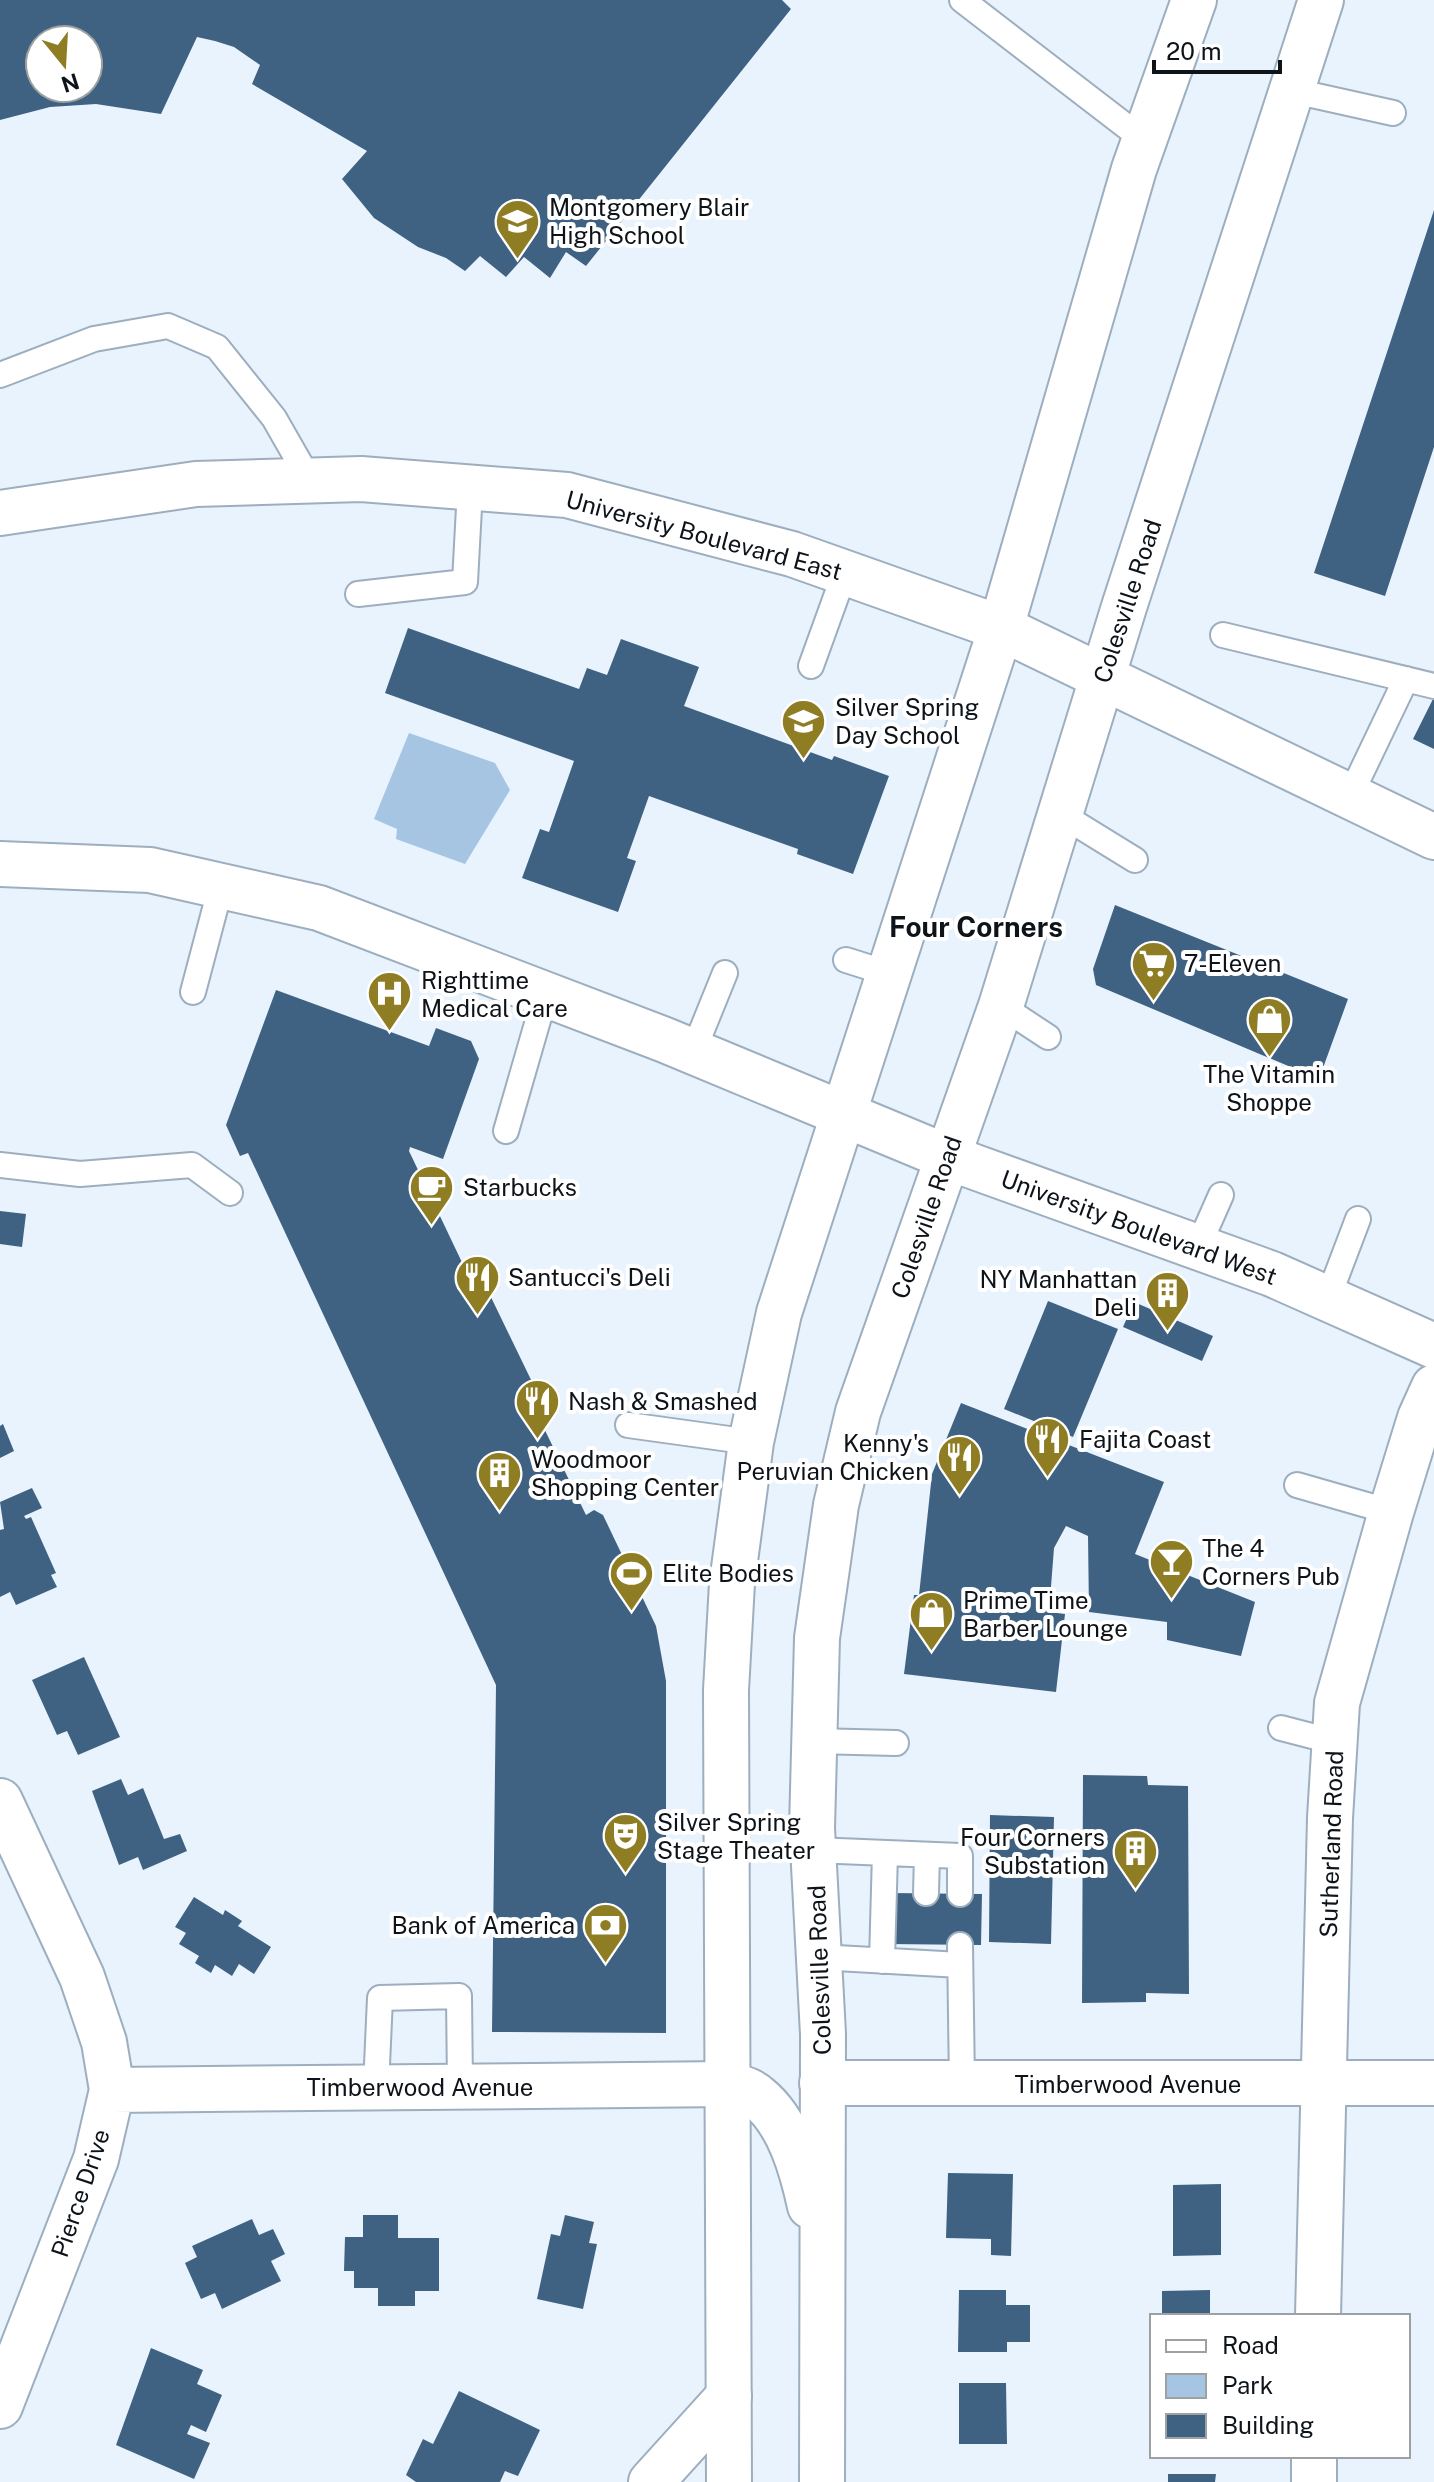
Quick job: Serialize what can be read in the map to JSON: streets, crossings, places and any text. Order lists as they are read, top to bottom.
{
  "streets": {
    "main road": [
      "University Boulevard East",
      "Colesville Road",
      "University Boulevard West",
      "Sutherland Road",
      "Timberwood Avenue",
      "Pierce Drive"
    ]
  },
  "crossings": [
    ["University Boulevard East", "Colesville Road"],
    ["Colesville Road", "University Boulevard West"],
    ["Colesville Road", "Timberwood Avenue"],
    ["Sutherland Road", "Timberwood Avenue"],
    ["Timberwood Avenue", "Pierce Drive"]
  ],
  "districts": ["Four Corners"],
  "places": {
    "school or university": ["Montgomery Blair High School", "Silver Spring Day School"],
    "supermarket": ["7-Eleven"],
    "hospital": ["Righttime Medical Care"],
    "shop": ["The Vitamin Shoppe", "Prime Time Barber Lounge"],
    "cafe": ["Starbucks"],
    "restaurant": [
      "Santucci's Deli",
      "Nash & Smashed",
      "Fajita Coast",
      "Kenny's Peruvian Chicken"
    ],
    "building": ["NY Manhattan Deli", "Woodmoor Shopping Center", "Four Corners Substation"],
    "bar": ["The 4 Corners Pub"],
    "sports": ["Elite Bodies"],
    "theatre": ["Silver Spring Stage Theater"],
    "bank": ["Bank of America"]
  },
  "legend": ["Road", "Park", "Building"],
  "scale_bar": "20 m",
  "north": "bottom"
}
